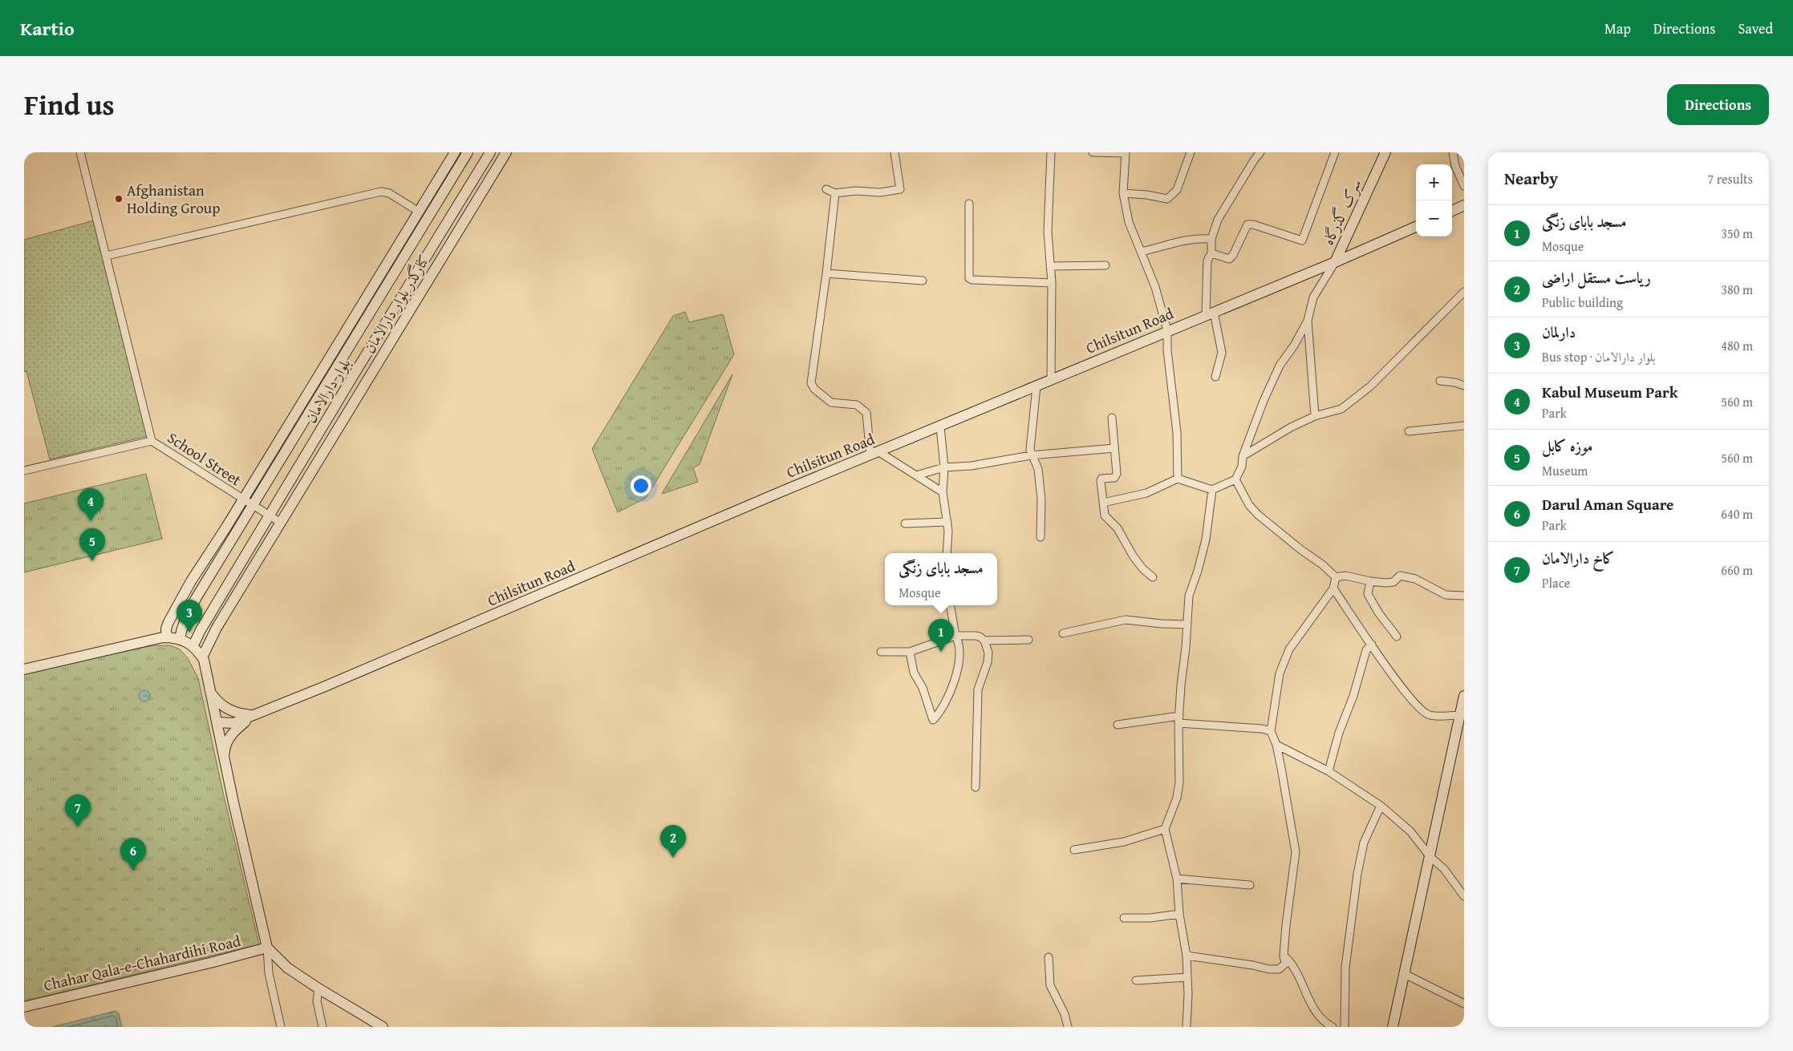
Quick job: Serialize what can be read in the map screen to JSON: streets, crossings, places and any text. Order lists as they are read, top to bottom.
{
  "streets": {
    "main road": [
      "سرک گذرگاه",
      "کنارگذر بلوار دارالامان",
      "Chilsitun Road",
      "بلوار دارالامان",
      "Chahar Qala-e-Chahardihi Road"
    ],
    "street": ["School Street"]
  },
  "crossings": [
    ["سرک گذرگاه", "Chilsitun Road"],
    ["کنارگذر بلوار دارالامان", "School Street"],
    ["بلوار دارالامان", "School Street"]
  ],
  "places": ["Afghanistan Holding Group"],
  "page": {
    "header": "Kartio",
    "nav": ["Map", "Directions", "Saved"],
    "title": "Find us",
    "buttons": "Directions",
    "heading": ["Nearby", "7 results"],
    "map_buttons": ["+", "−"],
    "list": [
      {
        "mark": "1",
        "name": "مسجد بابای زنگی",
        "note": "Mosque",
        "value": "350 m"
      },
      {
        "mark": "2",
        "name": "ریاست مستقل اراضی",
        "note": "Public building",
        "value": "380 m"
      },
      {
        "mark": "3",
        "name": "دارلمان",
        "note": "Bus stop · بلوار دارالامان",
        "value": "480 m"
      },
      {
        "mark": "4",
        "name": "Kabul Museum Park",
        "note": "Park",
        "value": "560 m"
      },
      {
        "mark": "5",
        "name": "موزه کابل",
        "note": "Museum",
        "value": "560 m"
      },
      {
        "mark": "6",
        "name": "Darul Aman Square",
        "note": "Park",
        "value": "640 m"
      },
      {
        "mark": "7",
        "name": "کاخ دارالامان",
        "note": "Place",
        "value": "660 m"
      }
    ],
    "pins": [
      "4",
      "5",
      "3",
      "1",
      "7",
      "2",
      "6"
    ],
    "popup": ["مسجد بابای زنگی", "Mosque"]
  }
}
